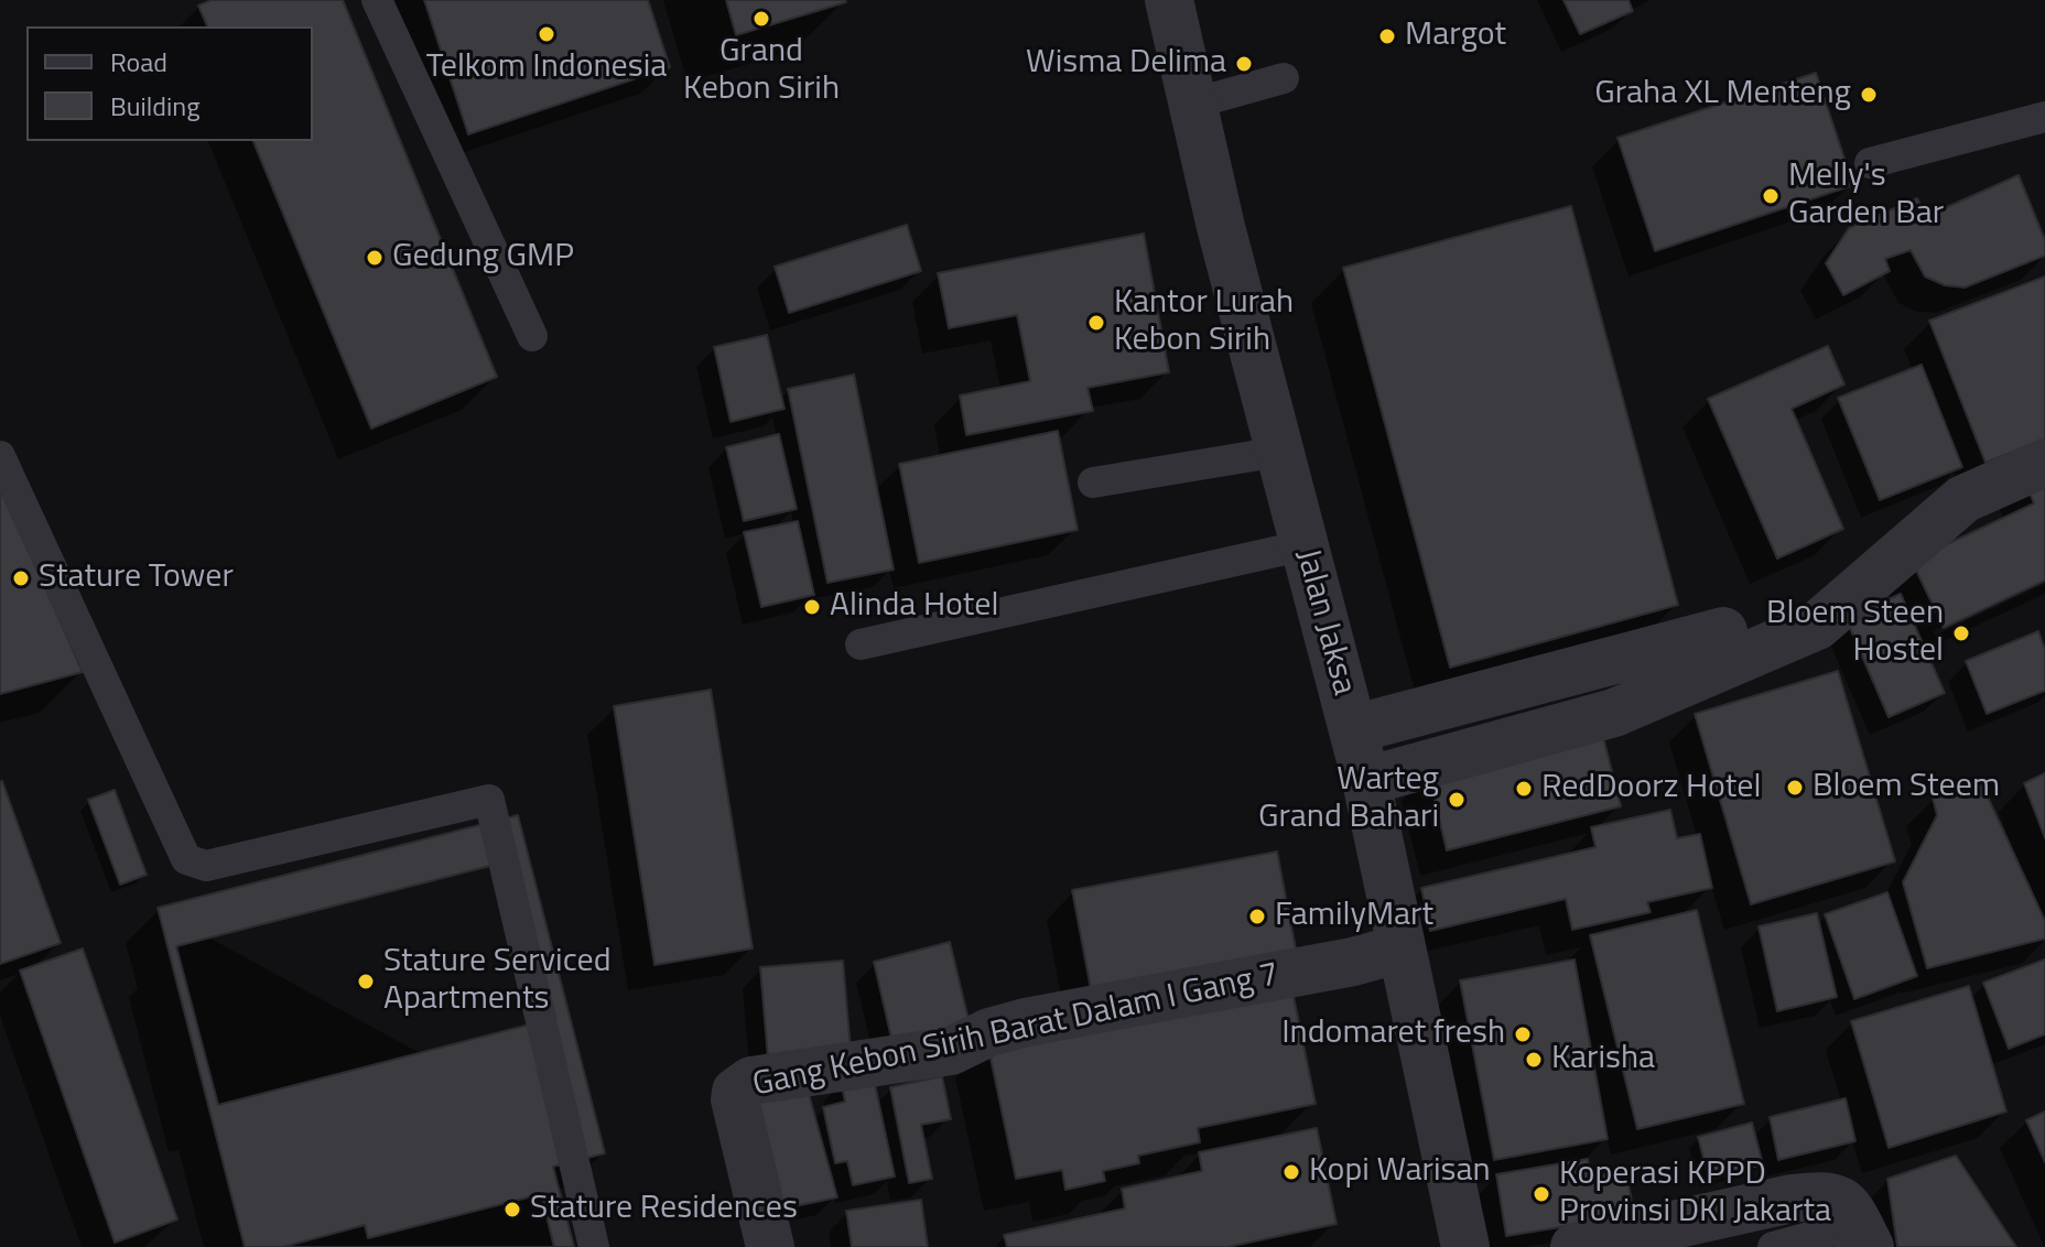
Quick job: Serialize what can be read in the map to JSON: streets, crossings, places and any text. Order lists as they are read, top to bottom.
{
  "streets": {
    "street": ["Jalan Jaksa", "Gang Kebon Sirih Barat Dalam I Gang 7"]
  },
  "crossings": [
    ["Jalan Jaksa", "Gang Kebon Sirih Barat Dalam I Gang 7"]
  ],
  "places": [
    "Grand Kebon Sirih",
    "Telkom Indonesia",
    "Margot",
    "Wisma Delima",
    "Graha XL Menteng",
    "Melly's Garden Bar",
    "Gedung GMP",
    "Kantor Lurah Kebon Sirih",
    "Stature Tower",
    "Alinda Hotel",
    "Bloem Steen Hostel",
    "Bloem Steem",
    "RedDoorz Hotel",
    "Warteg Grand Bahari",
    "FamilyMart",
    "Stature Serviced Apartments",
    "Indomaret fresh",
    "Karisha",
    "Kopi Warisan",
    "Koperasi KPPD Provinsi DKI Jakarta",
    "Stature Residences"
  ],
  "legend": ["Road", "Building"]
}
